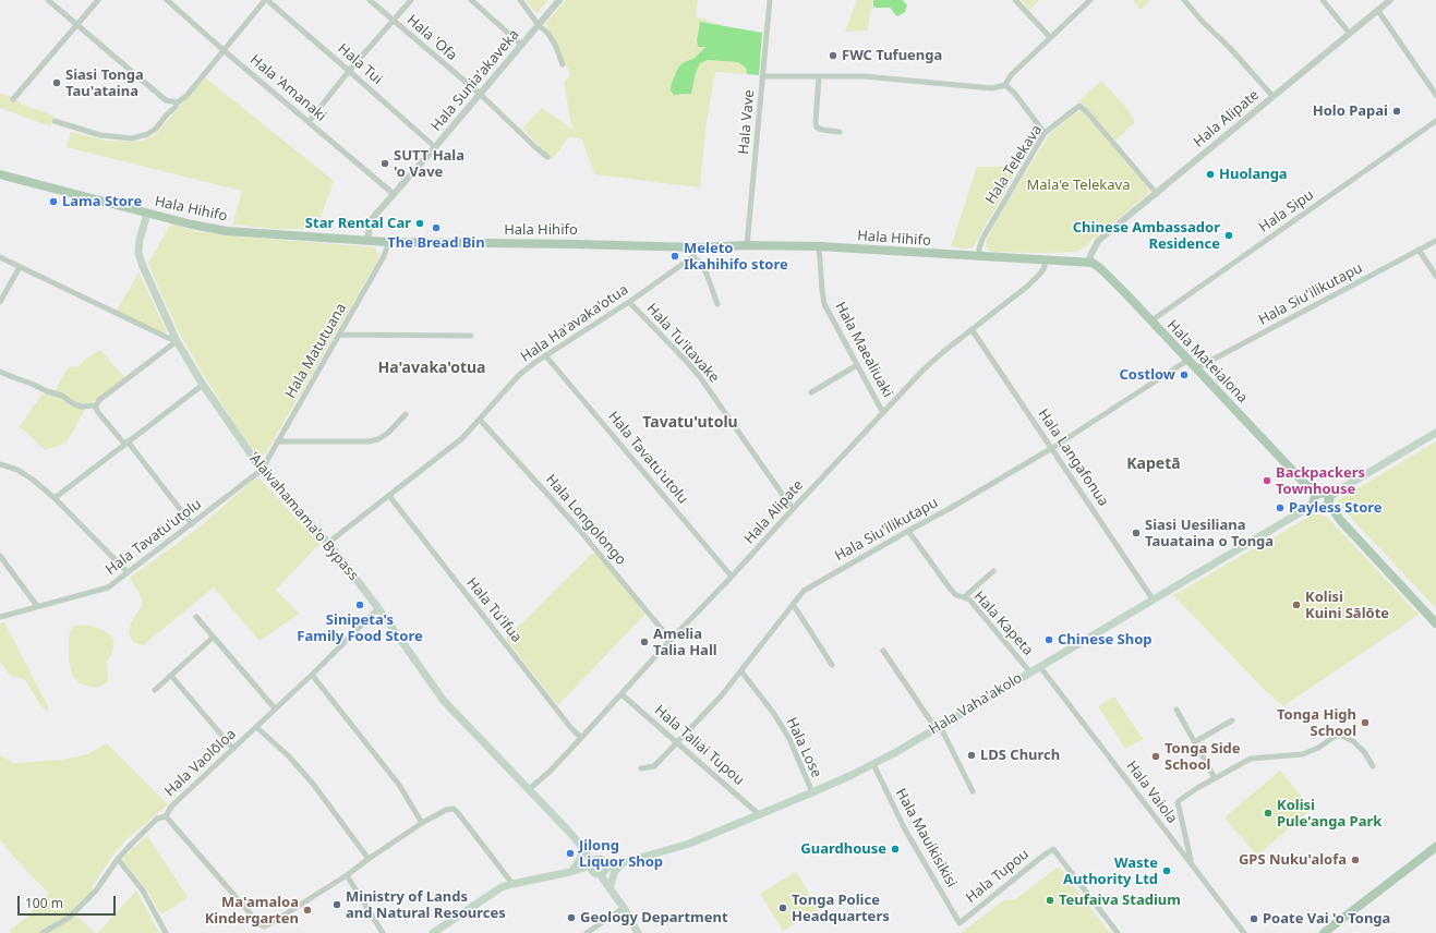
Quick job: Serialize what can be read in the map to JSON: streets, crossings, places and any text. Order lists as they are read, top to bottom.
{
  "streets": {
    "main road": [
      "Hala Hihifo",
      "Hala Mateialona",
      "'Alaivahamama'o Bypass",
      "Hala Vaha'akolo"
    ],
    "street": [
      "Hala 'Ofa",
      "Hala Tui",
      "Hala Sunia'akaveka",
      "Hala 'Amanaki",
      "Hala Alipate",
      "Hala Vave",
      "Hala Telekava",
      "Hala Sipu",
      "Hala Siu'ilikutapu",
      "Hala Ha'avaka'otua",
      "Hala Tu'itavake",
      "Hala Maealiuaki",
      "Hala Matutuana",
      "Hala Tavatu'utolu",
      "Hala Langafonua",
      "Hala Longolongo",
      "Hala Tu'ifua",
      "Hala Kapeta",
      "Hala Taliai Tupou",
      "Hala Lose",
      "Hala Vaolōloa",
      "Hala Vaiola",
      "Hala Mauikisikisi",
      "Hala Tupou"
    ]
  },
  "crossings": [
    ["Hala 'Ofa", "Hala Sunia'akaveka"],
    ["Hala Tui", "Hala Sunia'akaveka"],
    ["Hala Sunia'akaveka", "Hala 'Amanaki"],
    ["Hala Sunia'akaveka", "Hala Hihifo"],
    ["Hala Alipate", "Hala Telekava"],
    ["Hala Alipate", "Hala Hihifo"],
    ["Hala Alipate", "Hala Tu'itavake"],
    ["Hala Alipate", "Hala Maealiuaki"],
    ["Hala Alipate", "Hala Mateialona"],
    ["Hala Alipate", "Hala Tavatu'utolu"],
    ["Hala Alipate", "Hala Langafonua"],
    ["Hala Alipate", "'Alaivahamama'o Bypass"],
    ["Hala Alipate", "Hala Longolongo"],
    ["Hala Alipate", "Hala Tu'ifua"],
    ["Hala Alipate", "Hala Taliai Tupou"],
    ["Hala Vave", "Hala Hihifo"],
    ["Hala Telekava", "Hala Hihifo"],
    ["Hala Hihifo", "Hala Ha'avaka'otua"],
    ["Hala Hihifo", "Hala Maealiuaki"],
    ["Hala Hihifo", "Hala Matutuana"],
    ["Hala Hihifo", "Hala Mateialona"],
    ["Hala Hihifo", "'Alaivahamama'o Bypass"],
    ["Hala Sipu", "Hala Mateialona"],
    ["Hala Siu'ilikutapu", "Hala Mateialona"],
    ["Hala Siu'ilikutapu", "Hala Langafonua"],
    ["Hala Siu'ilikutapu", "Hala Kapeta"],
    ["Hala Siu'ilikutapu", "Hala Taliai Tupou"],
    ["Hala Siu'ilikutapu", "Hala Lose"],
    ["Hala Ha'avaka'otua", "Hala Tu'itavake"],
    ["Hala Ha'avaka'otua", "Hala Tavatu'utolu"],
    ["Hala Ha'avaka'otua", "'Alaivahamama'o Bypass"],
    ["Hala Ha'avaka'otua", "Hala Longolongo"],
    ["Hala Ha'avaka'otua", "Hala Tu'ifua"],
    ["Hala Matutuana", "Hala Tavatu'utolu"],
    ["Hala Matutuana", "'Alaivahamama'o Bypass"],
    ["Hala Mateialona", "Hala Vaha'akolo"],
    ["Hala Tavatu'utolu", "'Alaivahamama'o Bypass"],
    ["Hala Langafonua", "Hala Vaha'akolo"],
    ["'Alaivahamama'o Bypass", "Hala Vaha'akolo"],
    ["'Alaivahamama'o Bypass", "Hala Vaolōloa"],
    ["Hala Kapeta", "Hala Vaha'akolo"],
    ["Hala Vaha'akolo", "Hala Taliai Tupou"],
    ["Hala Vaha'akolo", "Hala Lose"],
    ["Hala Vaha'akolo", "Hala Vaiola"],
    ["Hala Vaha'akolo", "Hala Mauikisikisi"],
    ["Hala Mauikisikisi", "Hala Tupou"]
  ],
  "districts": ["Ha'avaka'otua", "Tavatu'utolu", "Kapetā"],
  "parks": ["Mala'e Telekava"],
  "places": [
    "FWC Tufuenga",
    "Siasi Tonga Tau'ataina",
    "Holo Papai",
    "SUTT Hala 'o Vave",
    "Huolanga",
    "Lama Store",
    "Star Rental Car",
    "The Bread Bin",
    "Chinese Ambassador Residence",
    "Meleto Ikahihifo store",
    "Costlow",
    "Backpackers Townhouse",
    "Payless Store",
    "Siasi Uesiliana Tauataina o Tonga",
    "Sinipeta's Family Food Store",
    "Kolisi Kuini Sālōte",
    "Chinese Shop",
    "Amelia Talia Hall",
    "Tonga High School",
    "LDS Church",
    "Tonga Side School",
    "Kolisi Pule'anga Park",
    "Guardhouse",
    "Jilong Liquor Shop",
    "GPS Nuku'alofa",
    "Waste Authority Ltd",
    "Teufaiva Stadium",
    "Ministry of Lands and Natural Resources",
    "Tonga Police Headquarters",
    "Ma'amaloa Kindergarten",
    "Geology Department",
    "Poate Vai 'o Tonga"
  ],
  "scale_bar": "100 m"
}
